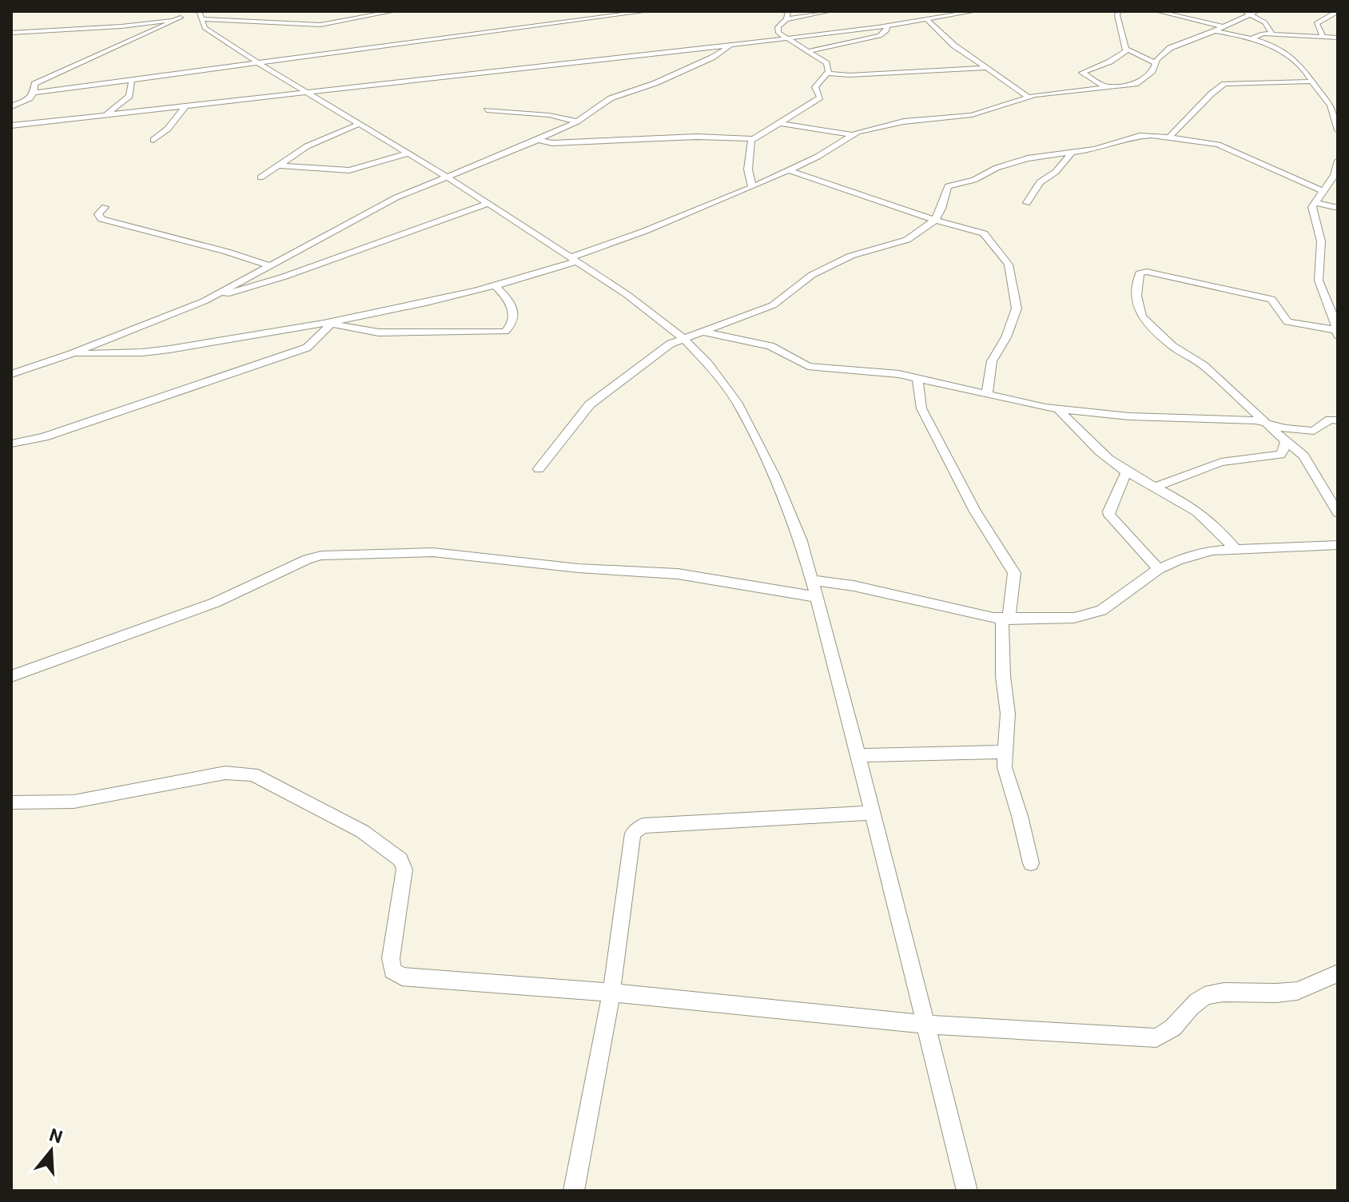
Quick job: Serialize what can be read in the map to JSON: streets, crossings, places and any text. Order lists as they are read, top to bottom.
{
  "north": "top"
}
